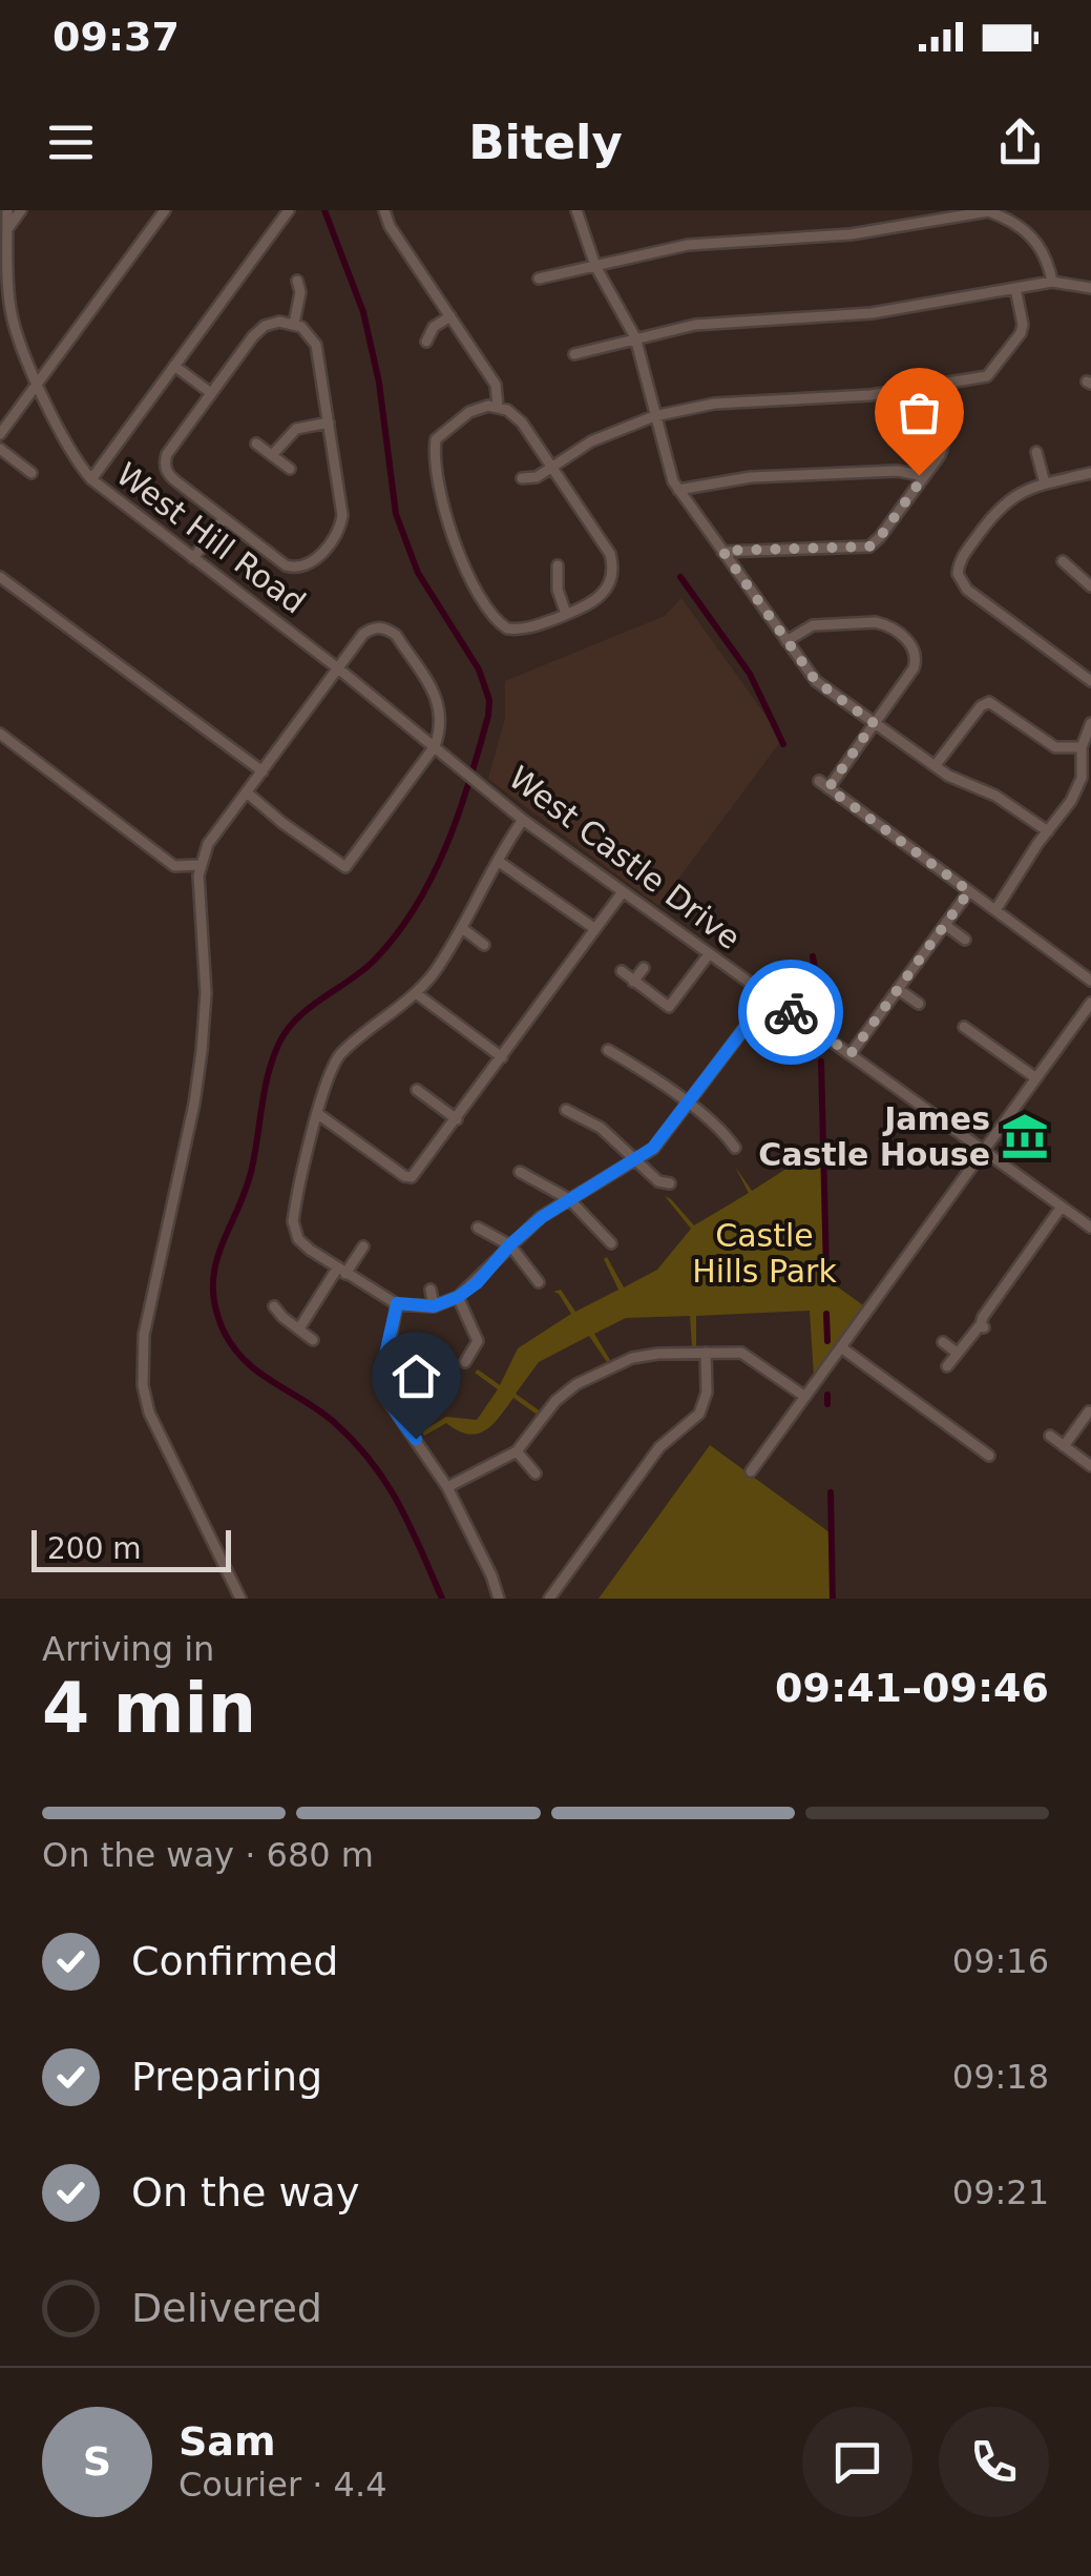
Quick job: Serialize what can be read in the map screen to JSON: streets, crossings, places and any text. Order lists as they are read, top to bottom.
{
  "streets": {
    "street": ["West Hill Road", "West Castle Drive"]
  },
  "crossings": [
    ["West Hill Road", "West Castle Drive"]
  ],
  "parks": ["Castle Hills Park"],
  "places": {
    "museum": ["James Castle House"]
  },
  "scale_bar": "200 m",
  "page": {
    "status": "09:37",
    "header": "Bitely",
    "scale": "200 m",
    "heading": ["4 min", "Arriving in", "09:41–09:46"],
    "panel": ["Sam", "Courier · 4.4"],
    "bar": "On the way · 680 m",
    "list": [
      ["Confirmed", "09:16"],
      ["Preparing", "09:18"],
      ["On the way", "09:21"],
      "Delivered"
    ],
    "round": "S"
  }
}
